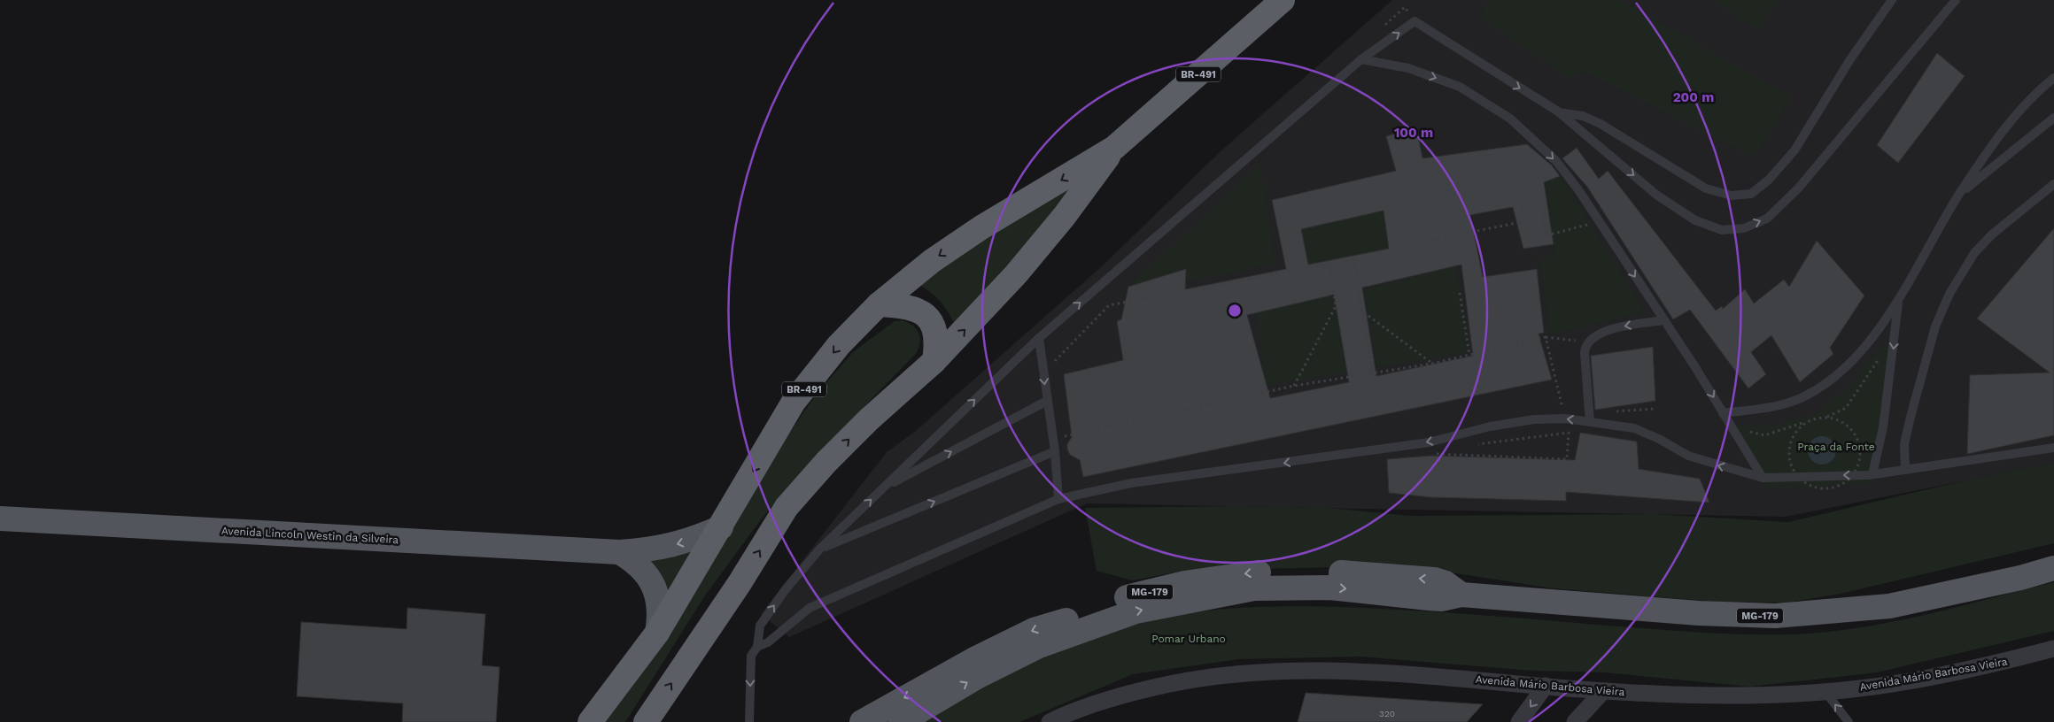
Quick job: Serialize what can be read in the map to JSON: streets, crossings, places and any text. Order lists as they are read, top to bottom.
{
  "streets": {
    "highway": ["BR-491"],
    "main road": ["Avenida Lincoln Westin da Silveira", "MG-179"],
    "street": ["Avenida Mário Barbosa Vieira"]
  },
  "crossings": [
    ["BR-491", "Avenida Lincoln Westin da Silveira"]
  ],
  "parks": ["Praça da Fonte", "Pomar Urbano"],
  "house_numbers": ["320"],
  "rings": ["200 m", "100 m"]
}
